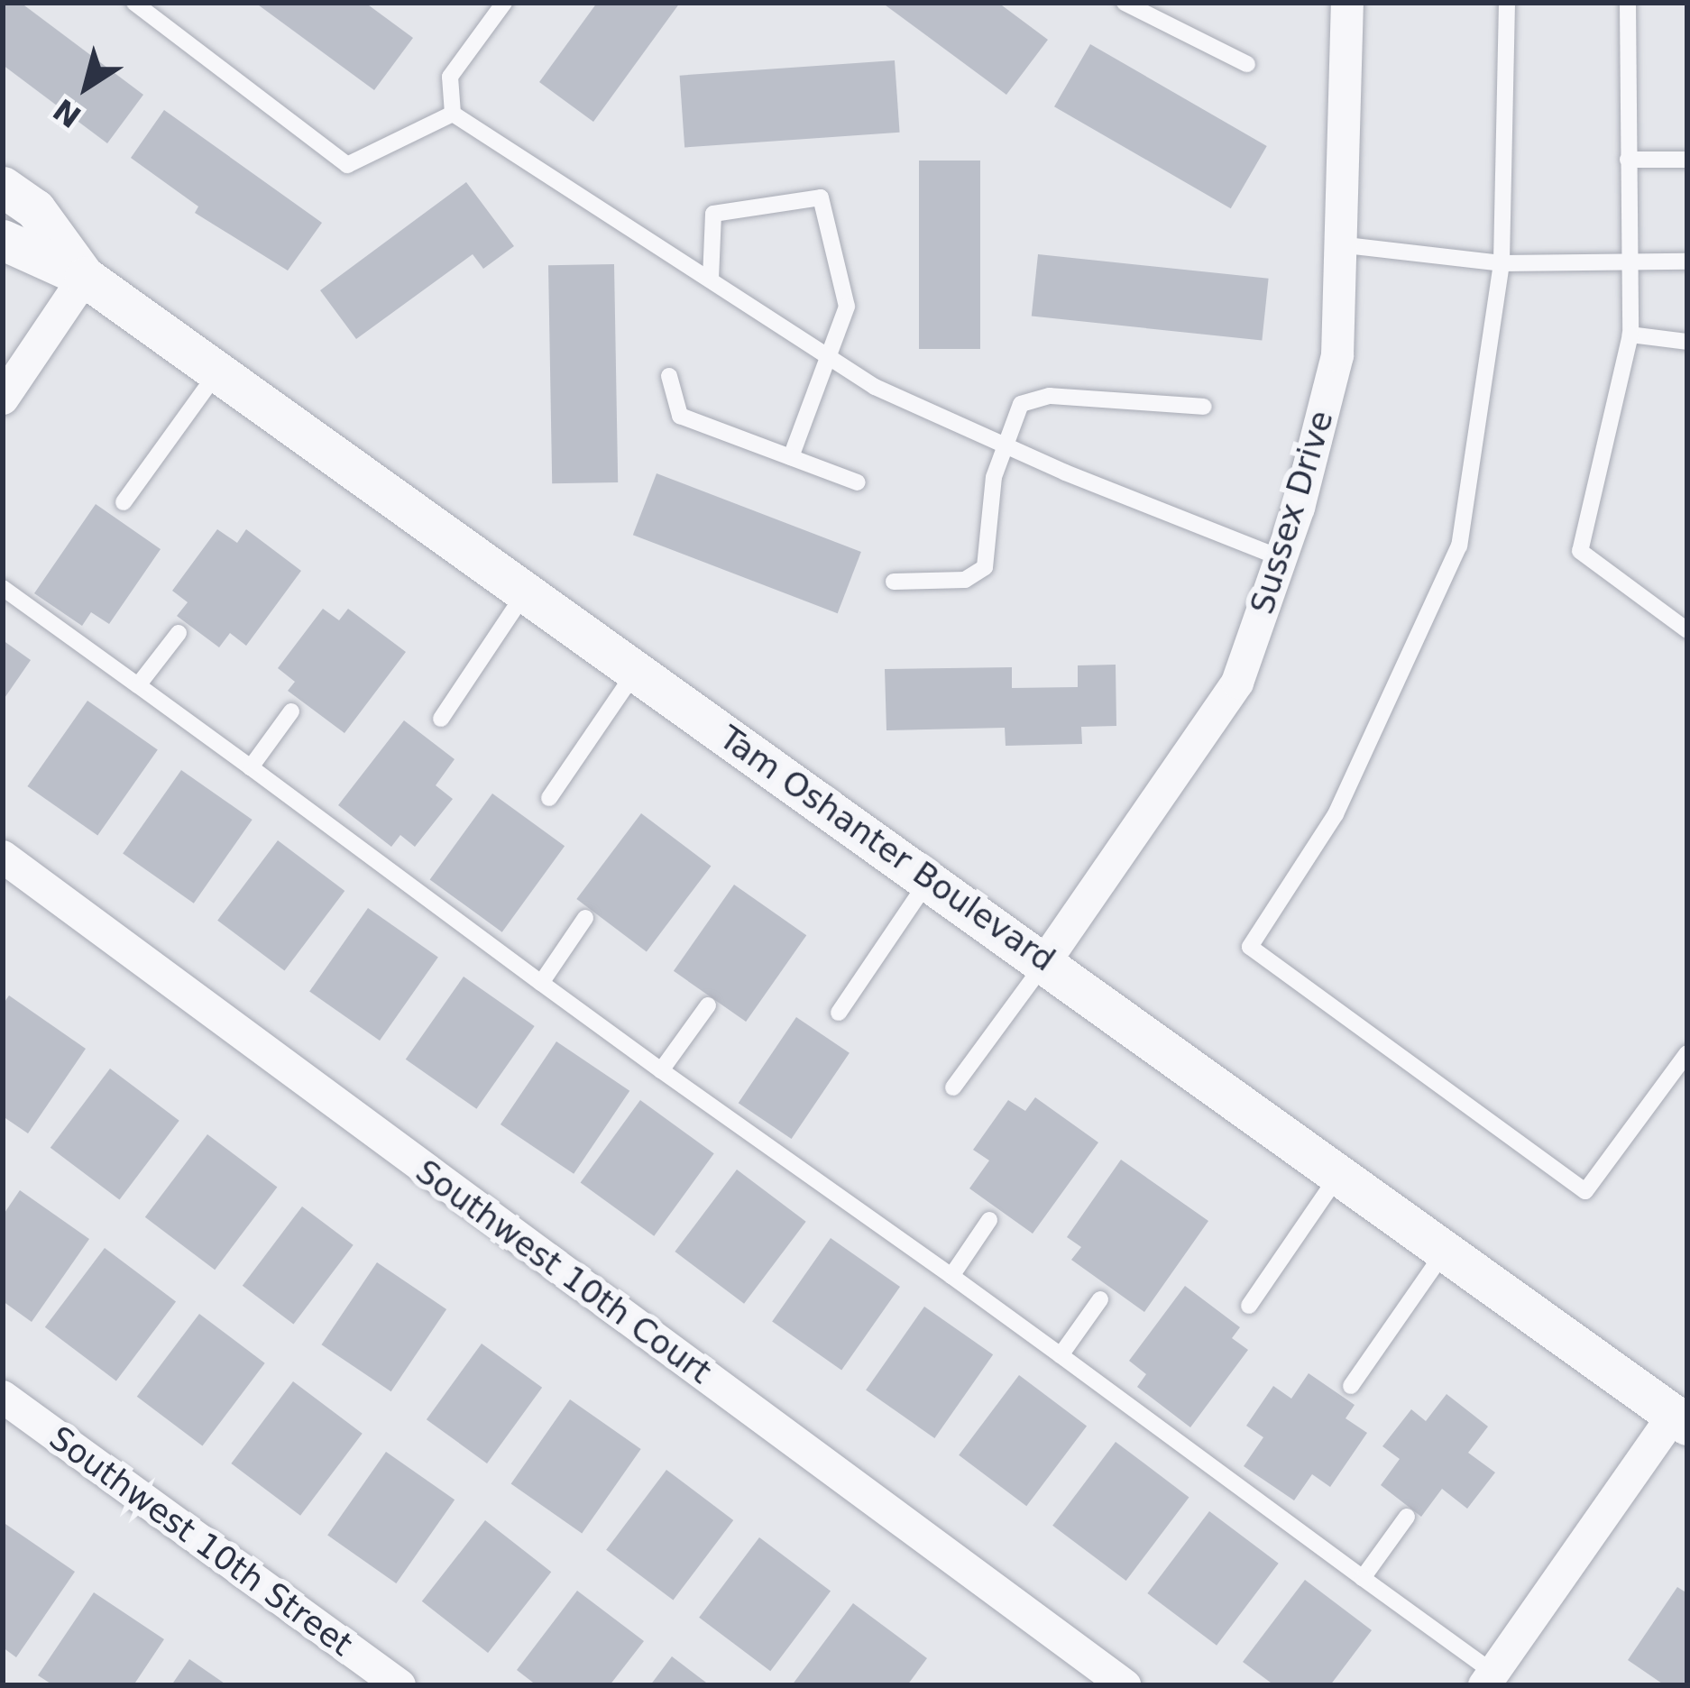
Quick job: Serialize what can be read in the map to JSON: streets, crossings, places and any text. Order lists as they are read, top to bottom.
{
  "streets": {
    "street": [
      "Sussex Drive",
      "Tam Oshanter Boulevard",
      "Southwest 10th Court",
      "Southwest 10th Street"
    ]
  },
  "crossings": [
    ["Sussex Drive", "Tam Oshanter Boulevard"]
  ],
  "north": "bottom left"
}
